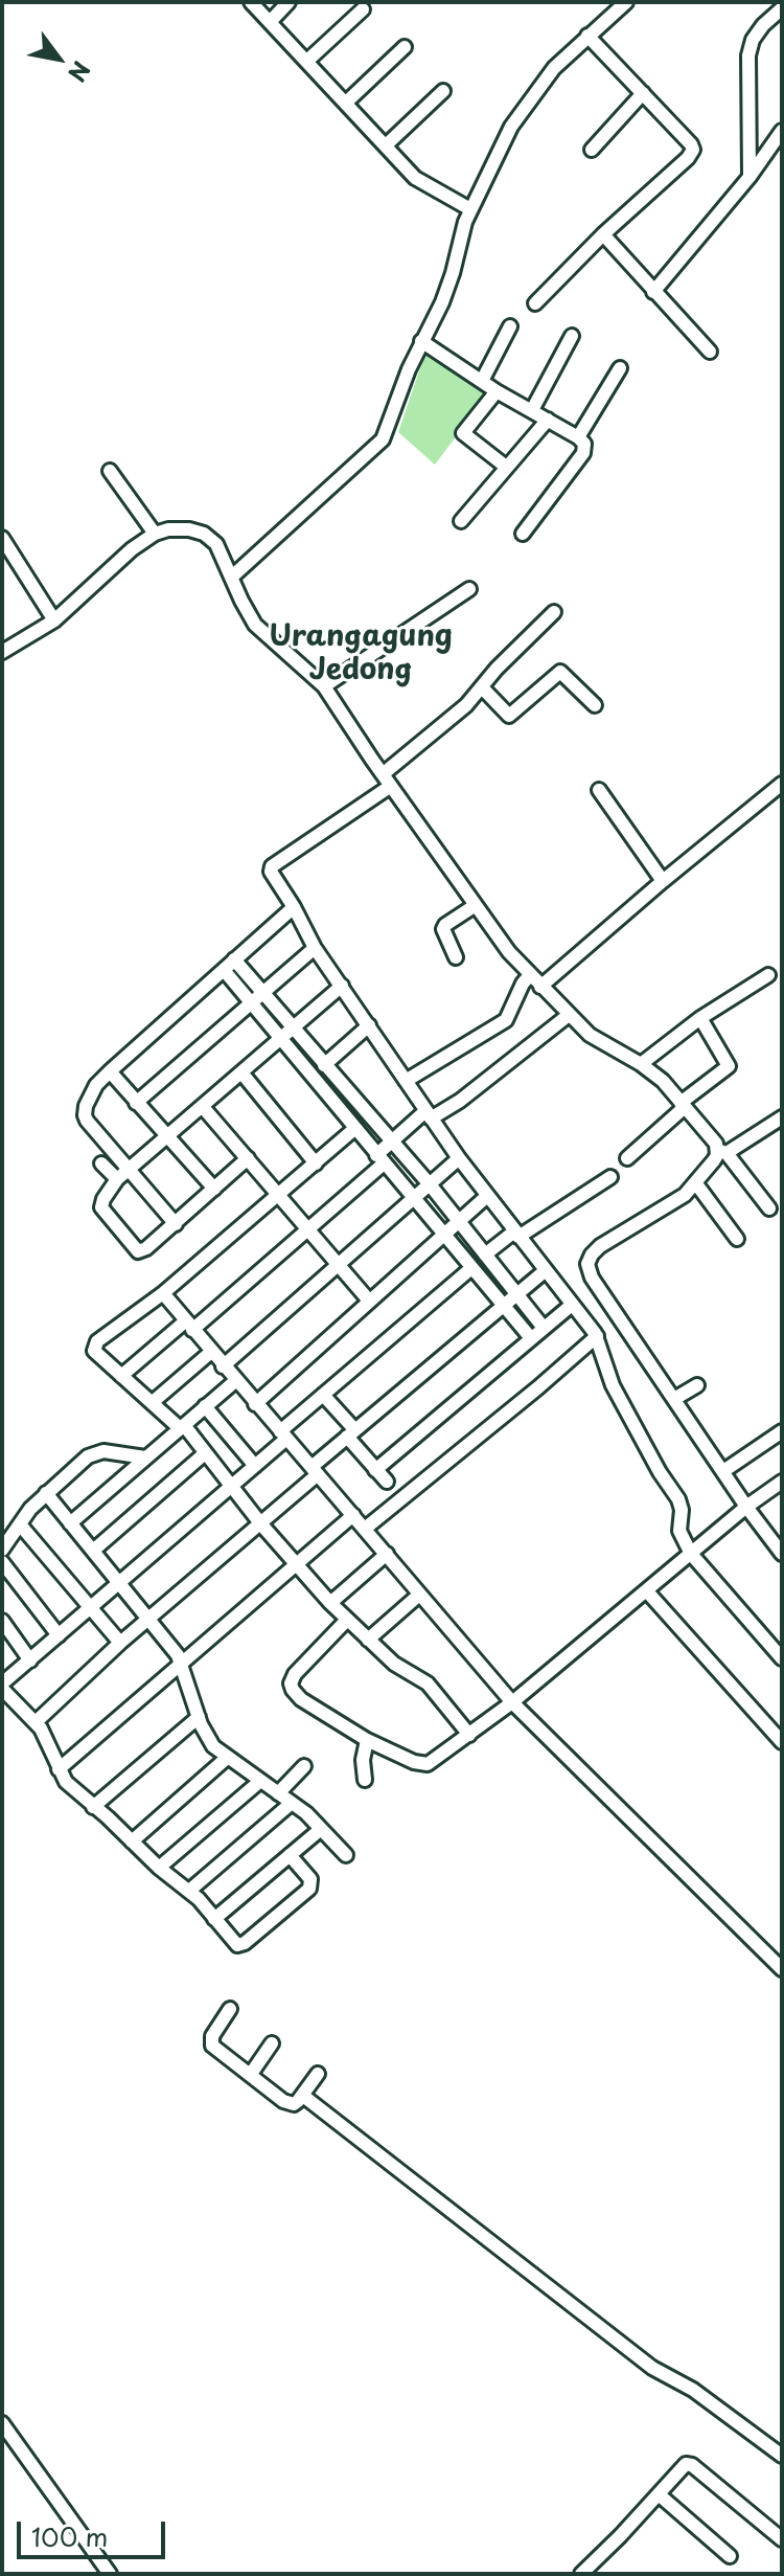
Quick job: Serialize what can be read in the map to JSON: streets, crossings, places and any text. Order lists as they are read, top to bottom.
{
  "districts": ["Urangagung Jedong"],
  "scale_bar": "100 m",
  "north": "bottom right"
}
